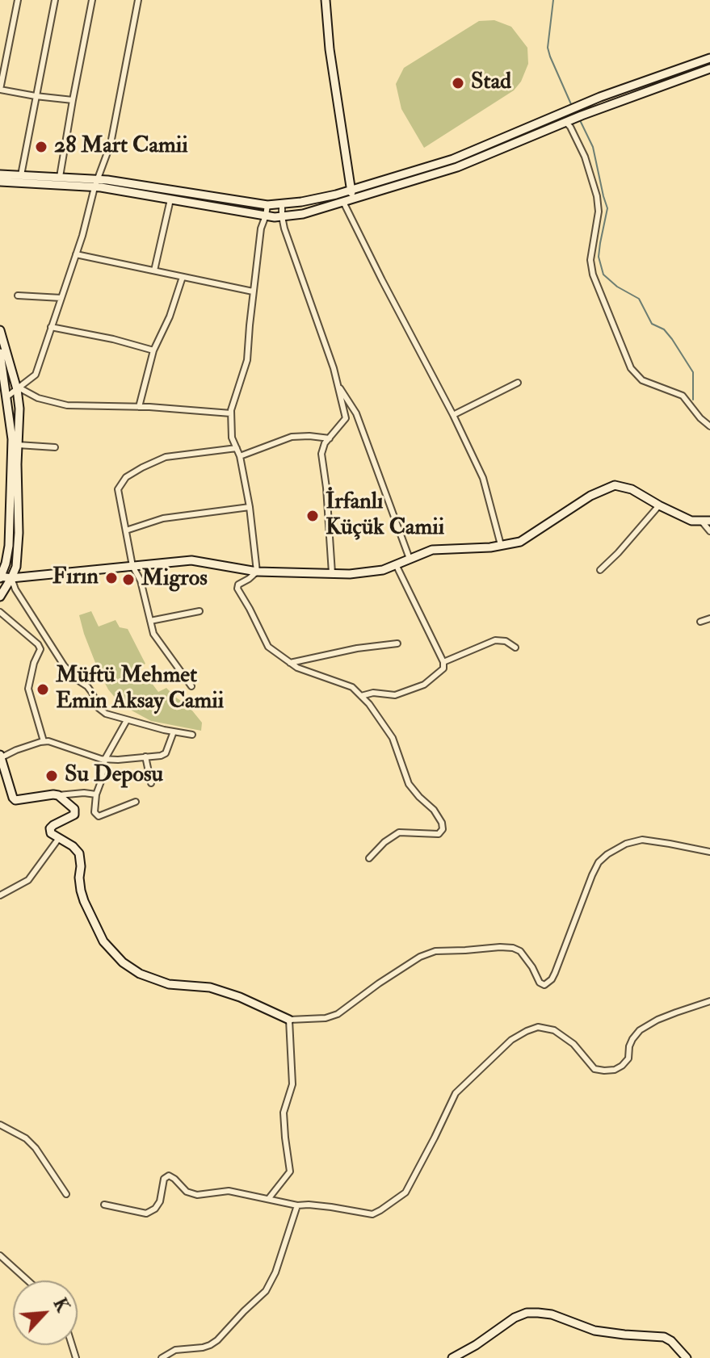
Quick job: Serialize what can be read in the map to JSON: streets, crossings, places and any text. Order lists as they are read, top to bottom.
{
  "places": [
    "Stad",
    "28 Mart Camii",
    "İrfanlı Küçük Camii",
    "Fırın",
    "Migros",
    "Müftü Mehmet Emin Aksay Camii",
    "Su Deposu"
  ],
  "north": "top right"
}
